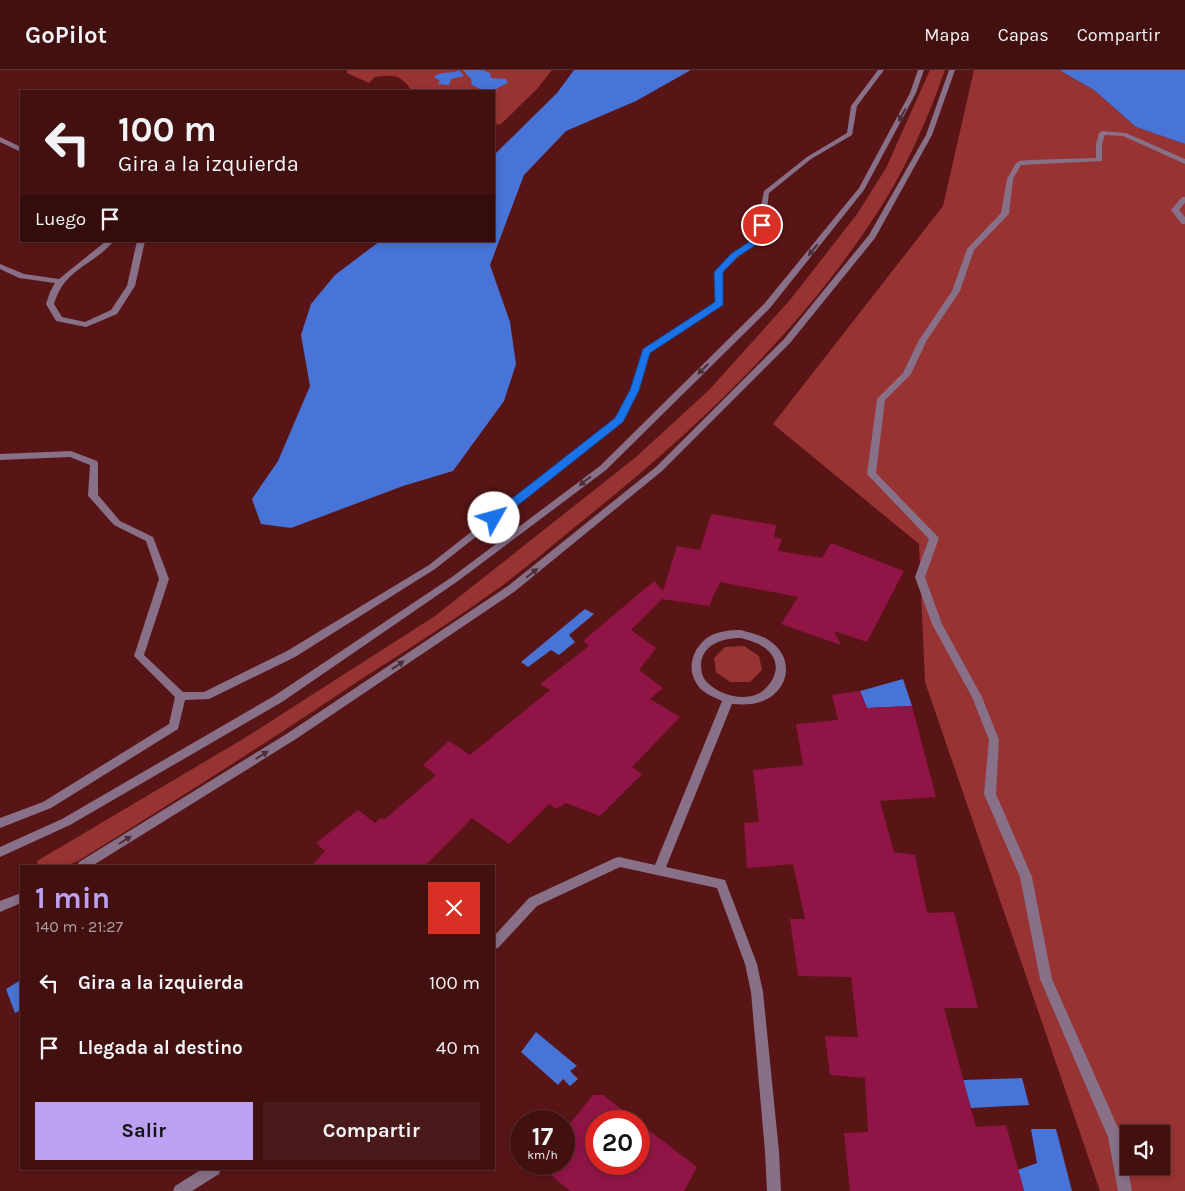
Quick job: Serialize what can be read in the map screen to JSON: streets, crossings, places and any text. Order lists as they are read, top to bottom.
{
  "page": {
    "header": "GoPilot",
    "nav": ["Mapa", "Capas", "Compartir"],
    "turn": ["100 m", "Gira a la izquierda"],
    "then": "Luego",
    "heading": ["1 min", "140 m · 21:27"],
    "list": [
      {
        "name": "Gira a la izquierda",
        "value": "100 m"
      },
      {
        "name": "Llegada al destino",
        "value": "40 m"
      }
    ],
    "buttons": ["Salir", "Compartir"],
    "speed": "17 km/h",
    "limit": "20"
  }
}
